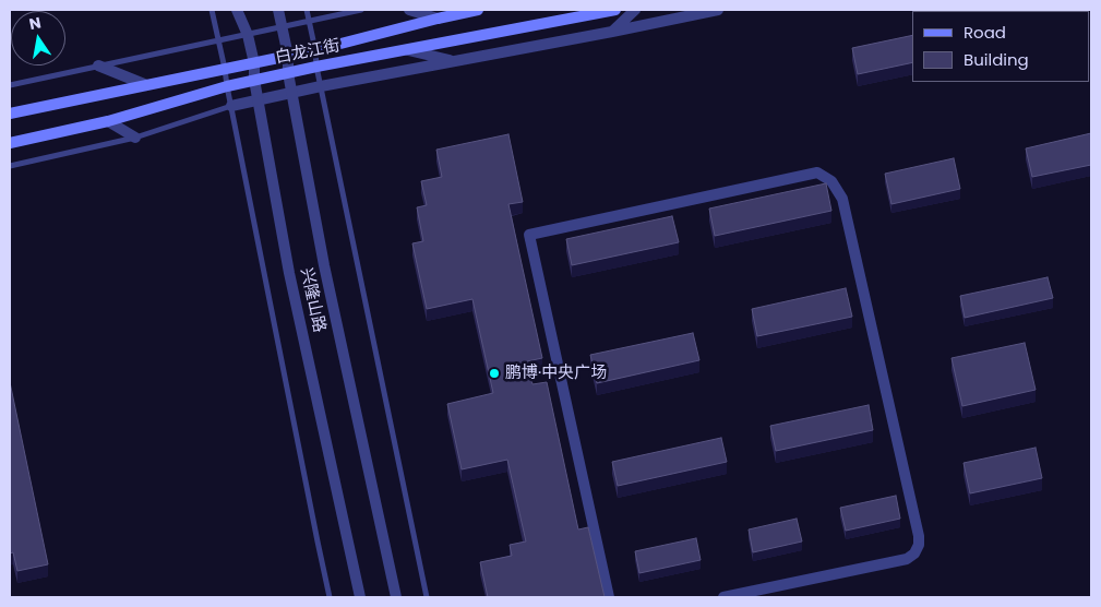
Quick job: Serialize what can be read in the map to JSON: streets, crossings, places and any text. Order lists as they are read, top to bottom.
{
  "streets": {
    "main road": ["白龙江街"],
    "street": ["兴隆山路"]
  },
  "crossings": [
    ["白龙江街", "兴隆山路"]
  ],
  "places": ["鹏博·中央广场"],
  "legend": ["Road", "Building"],
  "north": "top"
}
